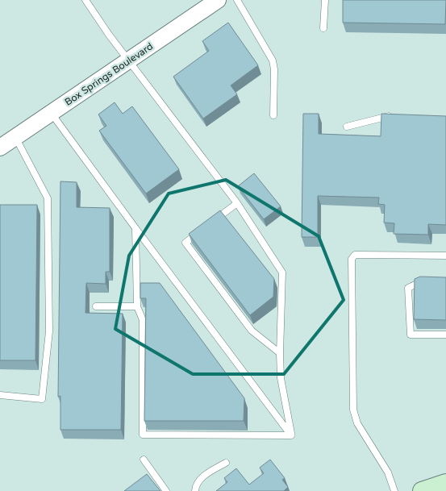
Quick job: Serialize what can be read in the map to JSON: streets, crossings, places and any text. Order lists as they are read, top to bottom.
{
  "streets": {
    "street": ["Box Springs Boulevard"]
  }
}
